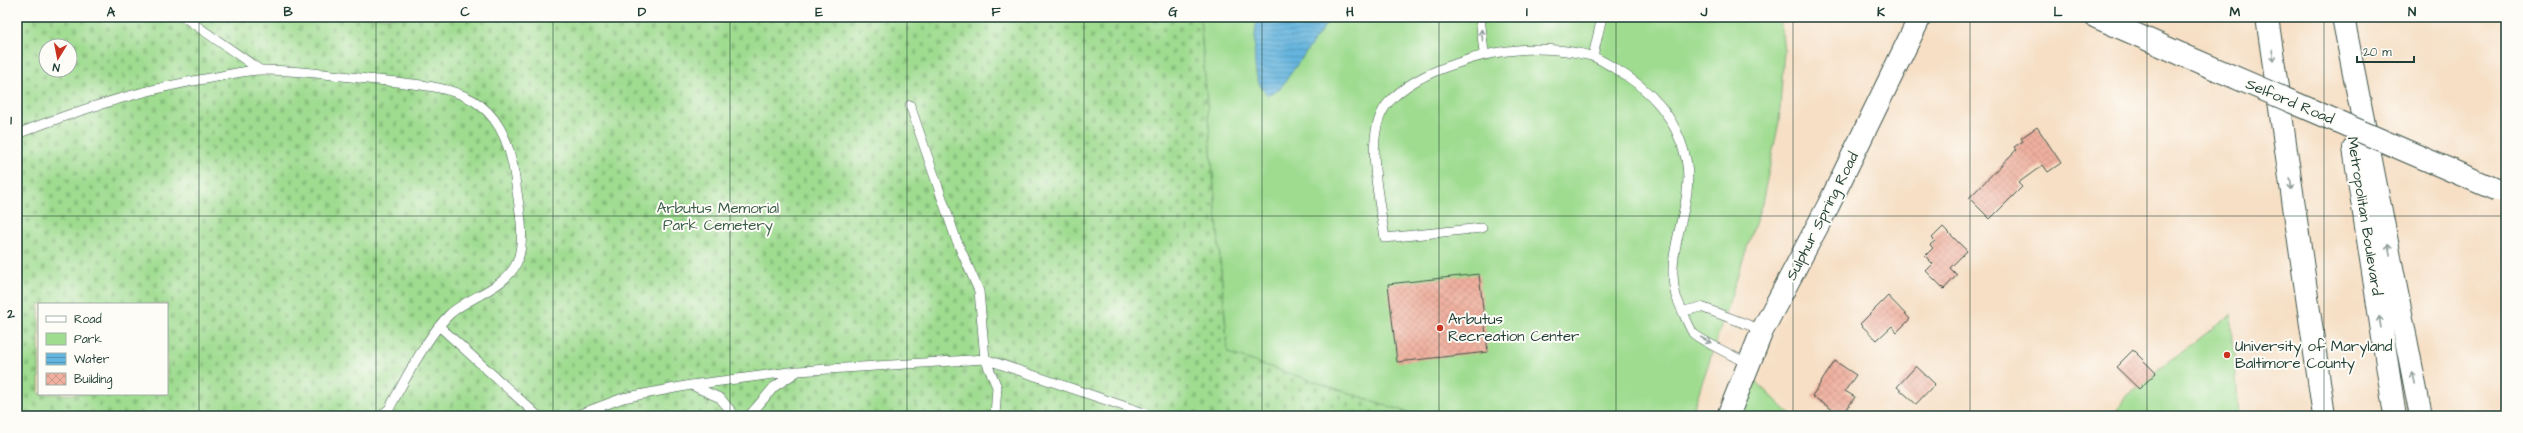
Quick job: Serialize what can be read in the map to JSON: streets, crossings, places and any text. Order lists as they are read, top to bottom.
{
  "streets": {
    "main road": ["Selford Road", "Sulphur Spring Road", "Metropolitan Boulevard"]
  },
  "parks": ["Arbutus Memorial Park Cemetery"],
  "places": ["Arbutus Recreation Center", "University of Maryland Baltimore County"],
  "legend": [
    "Road",
    "Park",
    "Water",
    "Building"
  ],
  "scale_bar": "20 m",
  "north": "bottom",
  "grid": {
    "columns": [
      "A",
      "B",
      "C",
      "D",
      "E",
      "F",
      "G",
      "H",
      "I",
      "J",
      "K",
      "L",
      "M",
      "N"
    ],
    "rows": ["1", "2"]
  }
}
